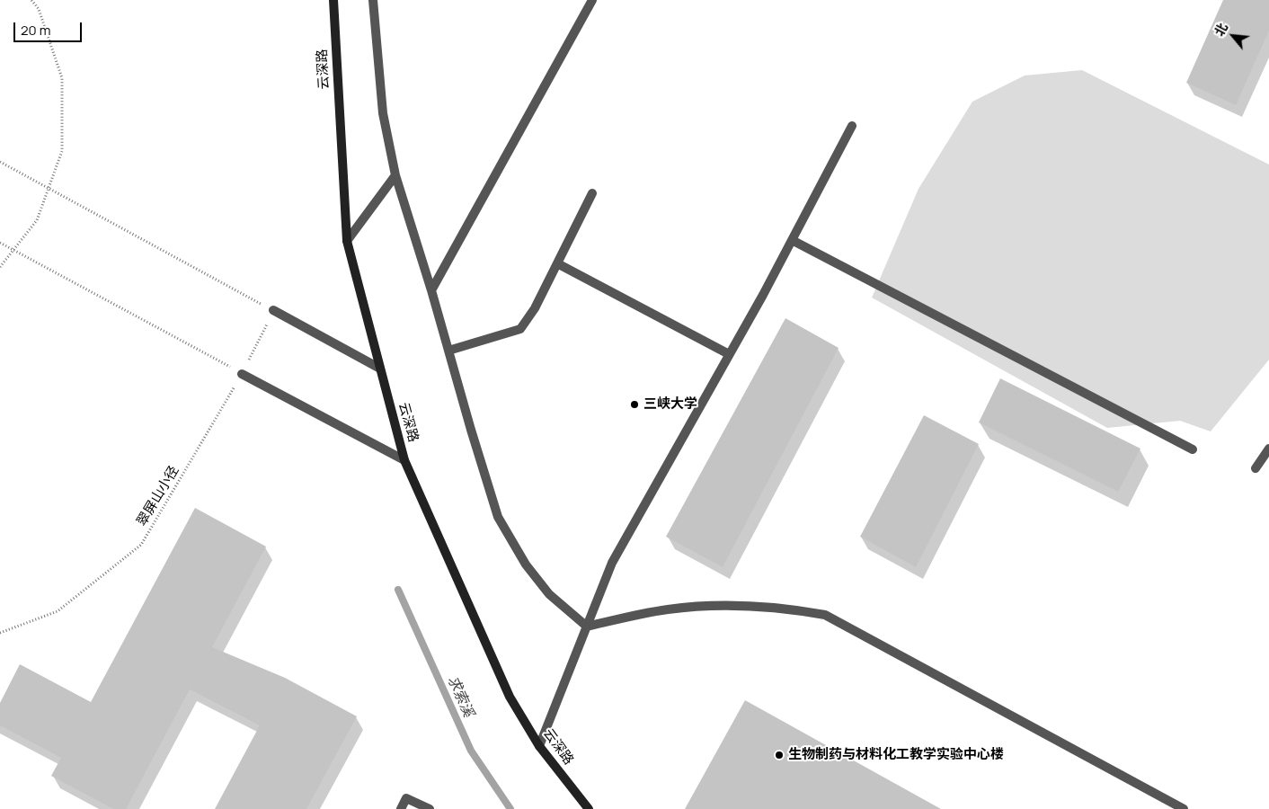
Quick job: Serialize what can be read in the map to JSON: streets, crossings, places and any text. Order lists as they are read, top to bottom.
{
  "streets": {
    "street": ["云深路"],
    "path": ["翠屏山小径"]
  },
  "water": ["求索溪"],
  "places": ["三峡大学", "生物制药与材料化工教学实验中心楼"],
  "scale_bar": "20 m",
  "north": "top left"
}
